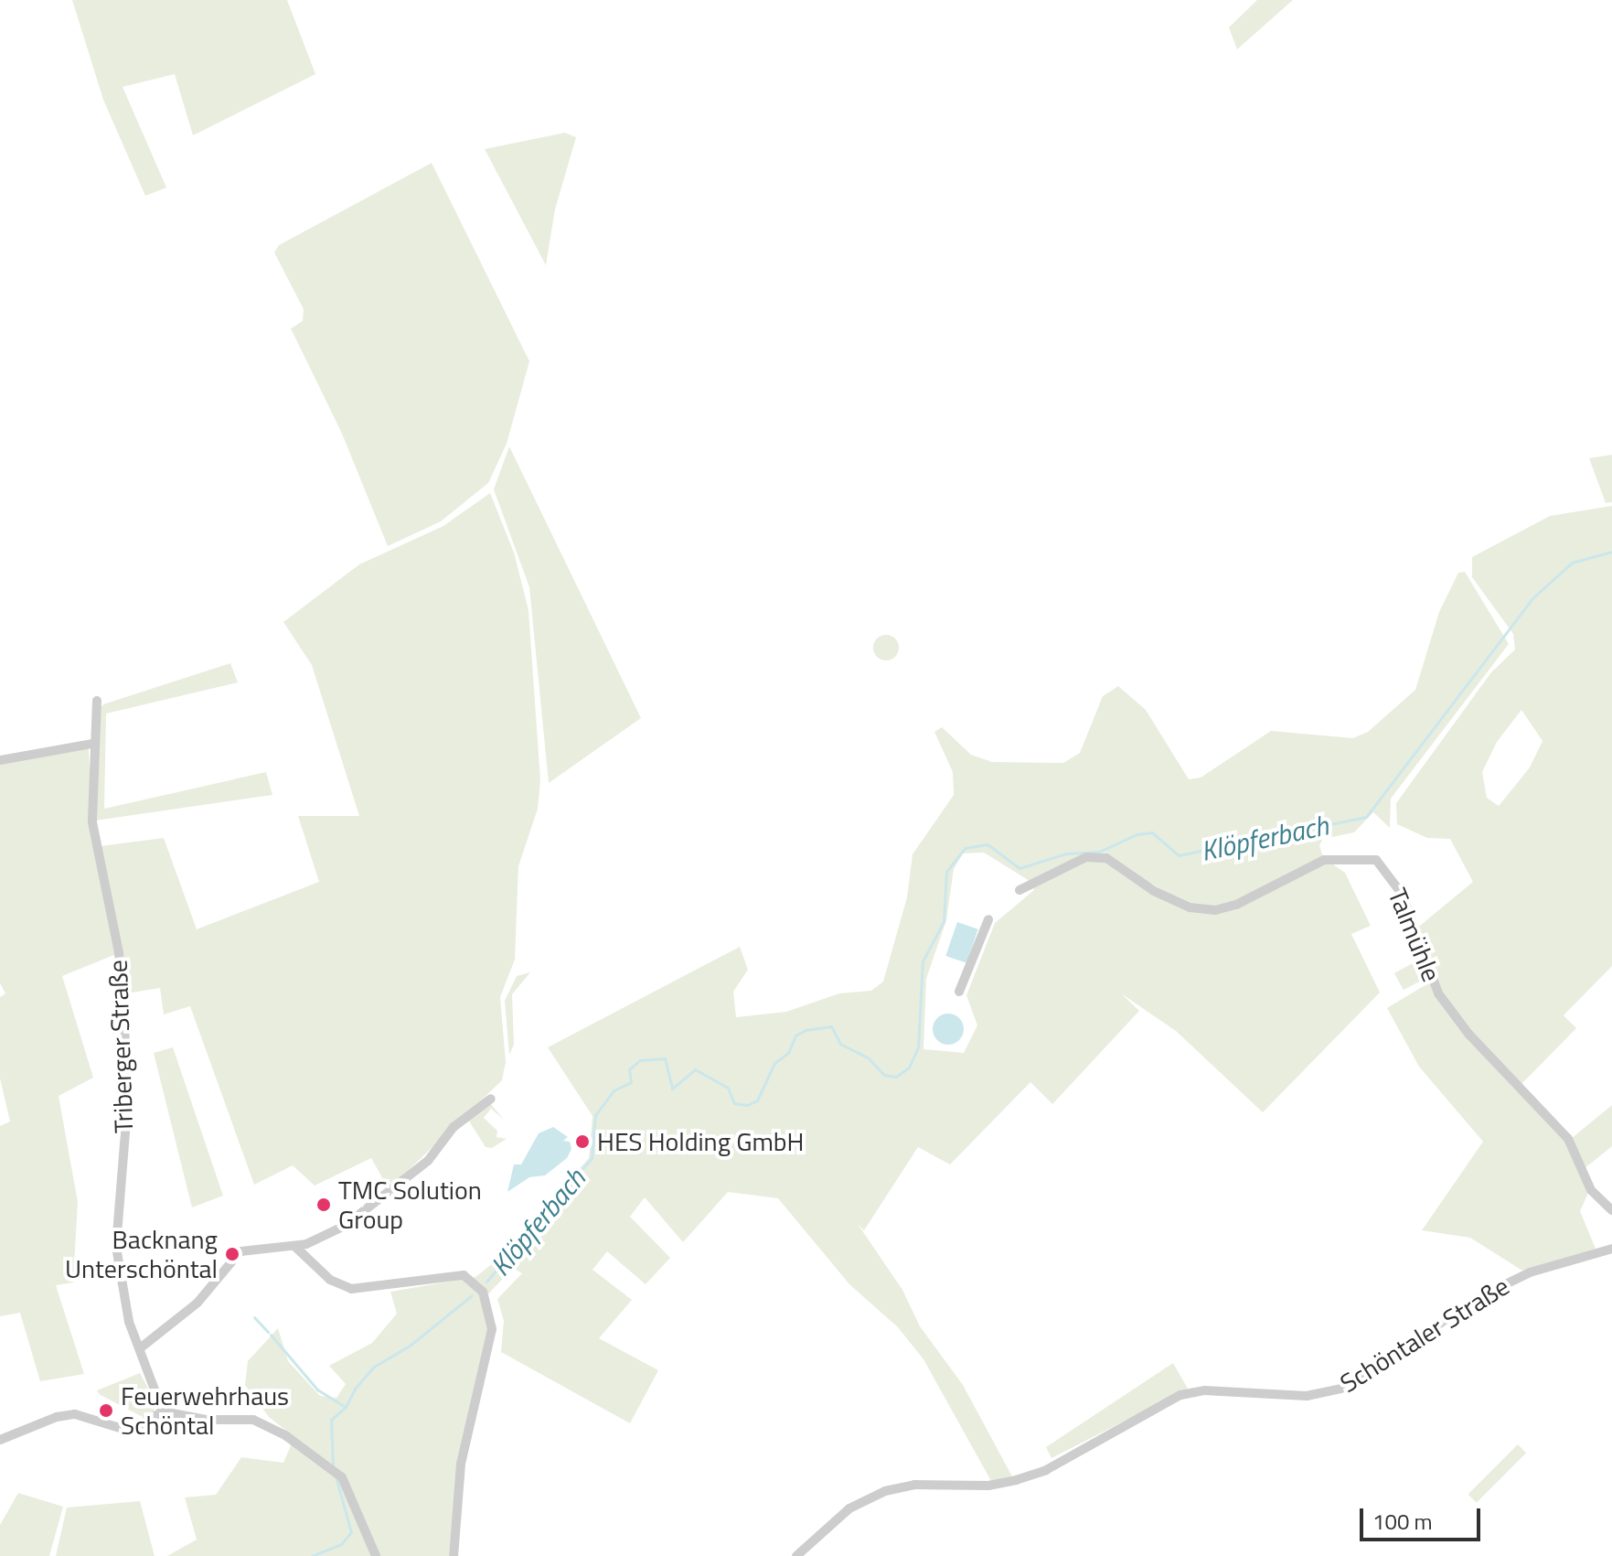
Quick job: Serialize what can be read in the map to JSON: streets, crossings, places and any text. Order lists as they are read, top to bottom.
{
  "streets": {
    "street": ["Talmühle", "Triberger Straße", "Schöntaler Straße"]
  },
  "water": ["Klöpferbach"],
  "places": [
    "HES Holding GmbH",
    "TMC Solution Group",
    "Backnang Unterschöntal",
    "Feuerwehrhaus Schöntal"
  ],
  "scale_bar": "100 m"
}
